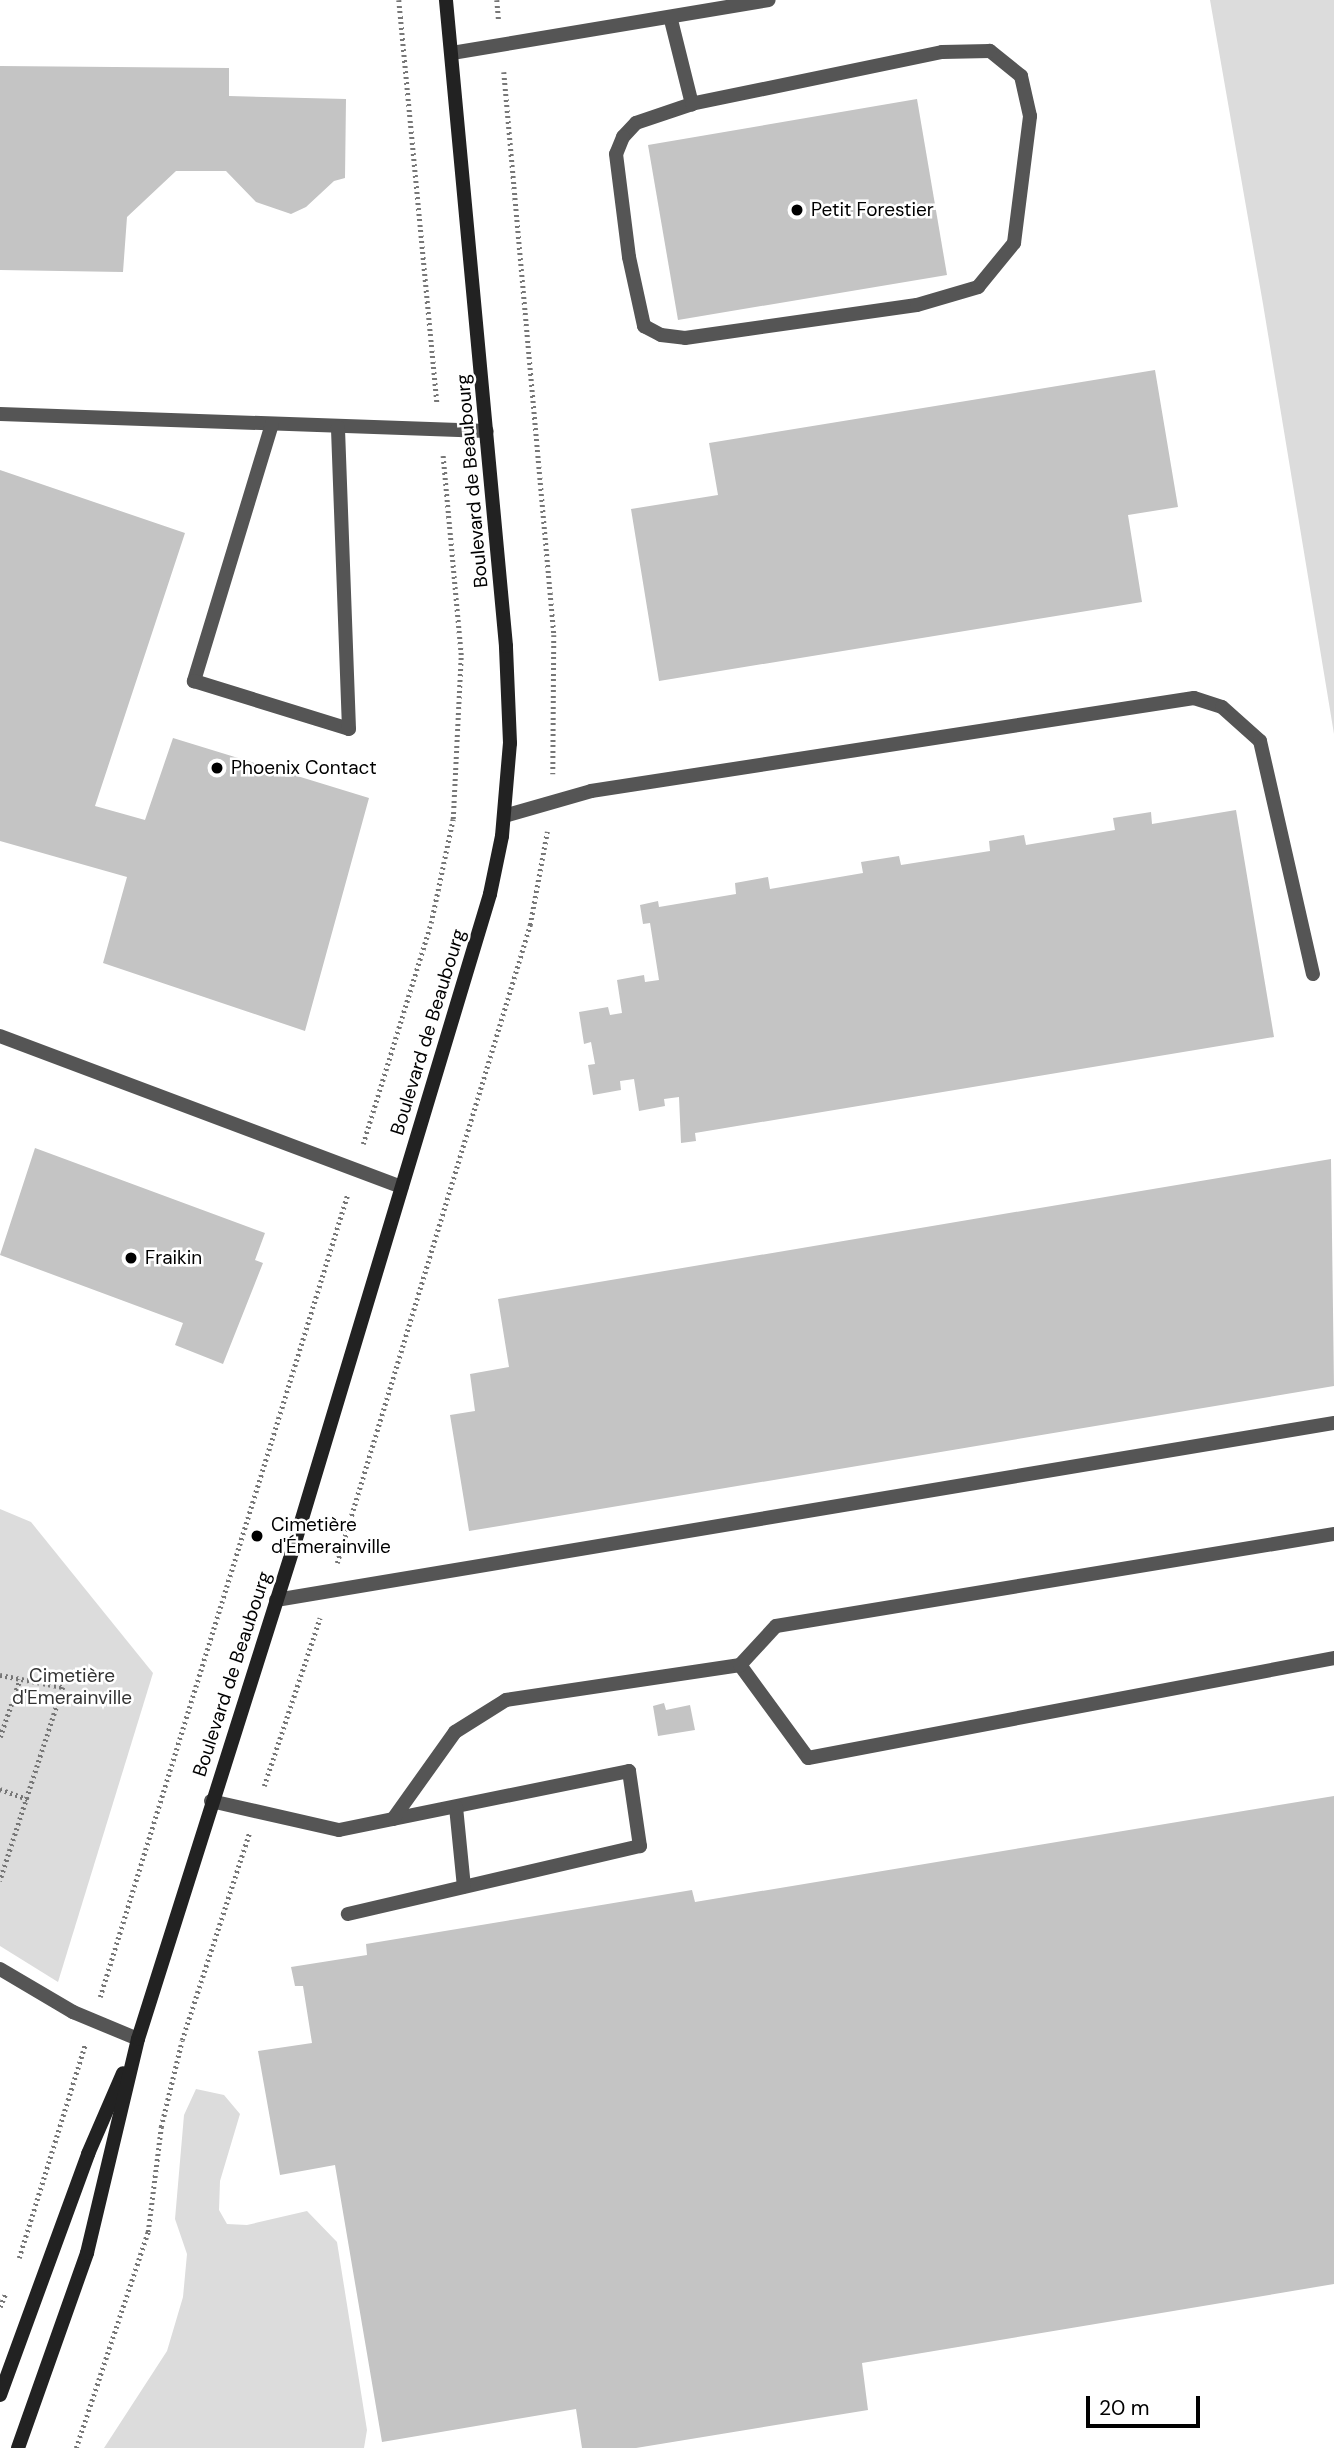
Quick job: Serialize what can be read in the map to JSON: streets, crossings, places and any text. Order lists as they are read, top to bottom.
{
  "streets": {
    "main road": ["Boulevard de Beaubourg"]
  },
  "parks": ["Cimetière d'Emerainville"],
  "places": [
    "Petit Forestier",
    "Phoenix Contact",
    "Fraikin",
    "Cimetière d'Émerainville"
  ],
  "scale_bar": "20 m"
}
